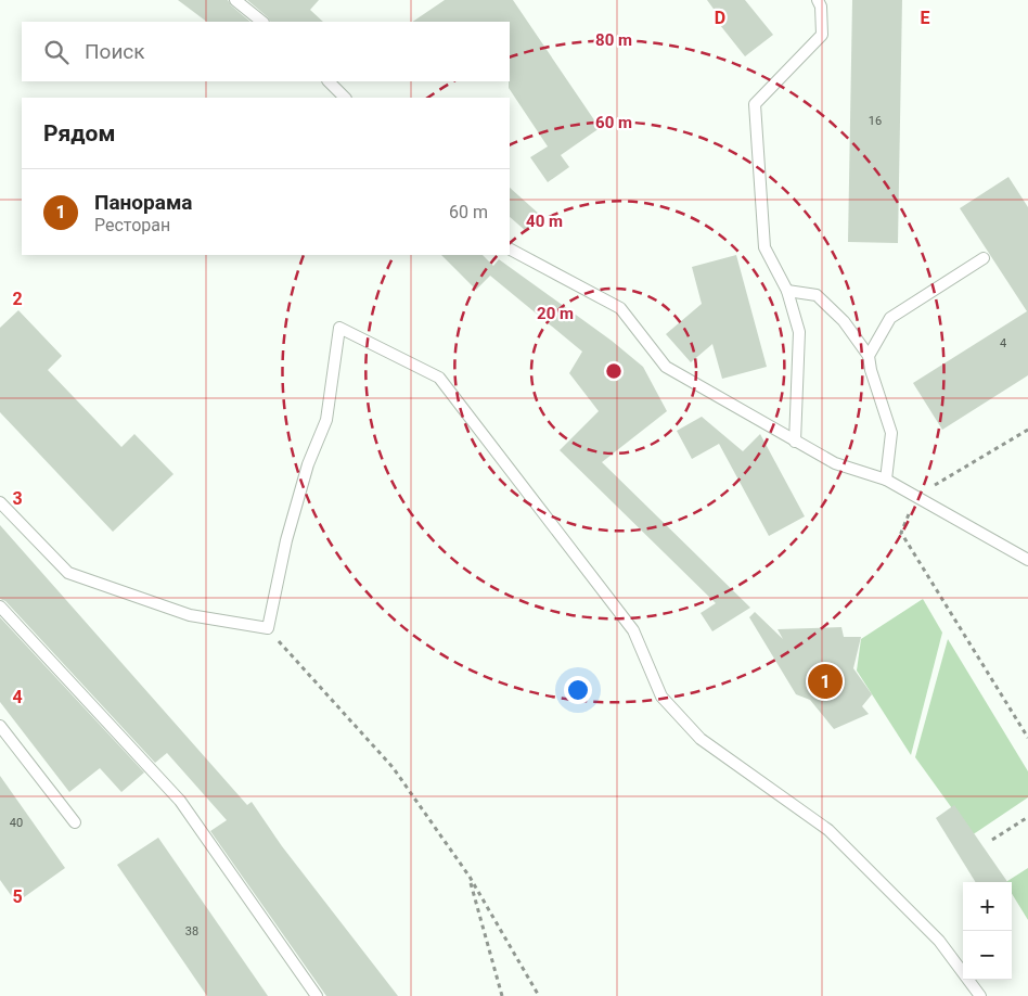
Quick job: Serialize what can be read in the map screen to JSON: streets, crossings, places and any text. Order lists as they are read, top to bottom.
{
  "house_numbers": [
    "16",
    "4",
    "40",
    "38"
  ],
  "page": {
    "search": "Поиск",
    "heading": "Рядом",
    "list": [
      {
        "mark": "1",
        "name": "Панорама",
        "note": "Ресторан",
        "value": "60 m"
      }
    ],
    "pins": "1",
    "map_buttons": ["+", "−"]
  },
  "grid": {
    "columns": ["D", "E"],
    "rows": [
      "2",
      "3",
      "4",
      "5"
    ]
  },
  "rings": [
    "80 m",
    "60 m",
    "40 m",
    "20 m"
  ]
}
